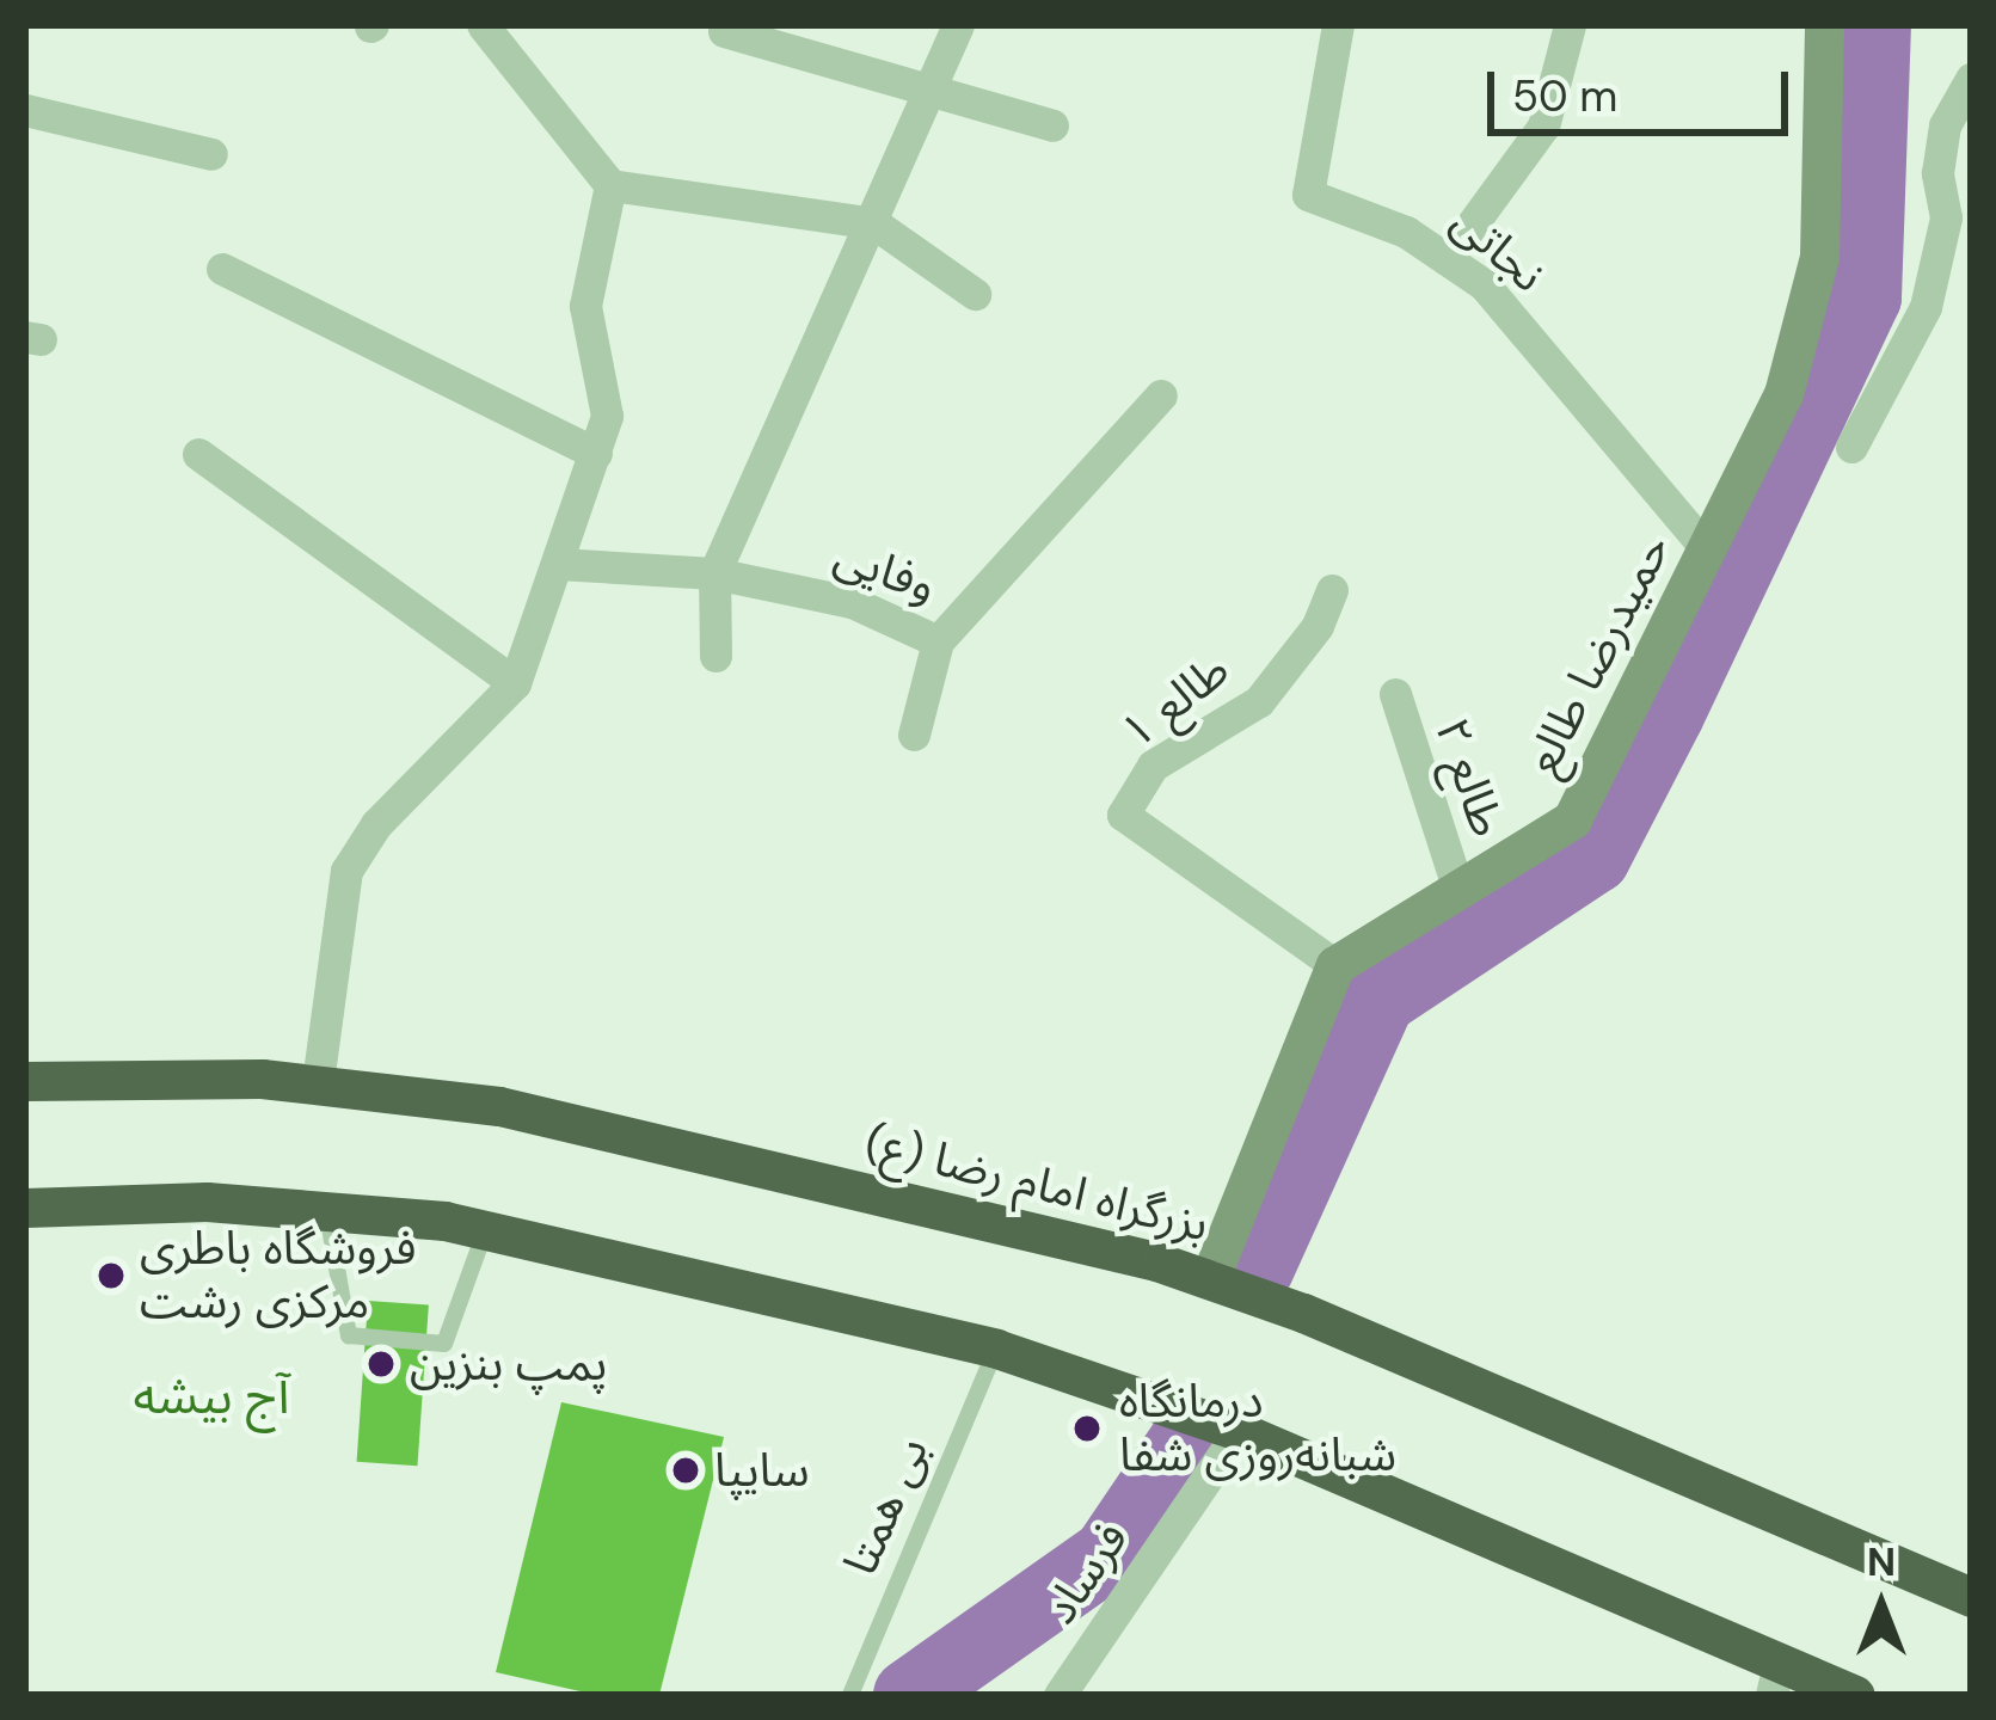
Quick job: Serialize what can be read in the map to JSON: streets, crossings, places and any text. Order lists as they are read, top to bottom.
{
  "streets": {
    "highway": ["بزرگراه امام رضا (ع)"],
    "main road": ["حمیدرضا طالع"],
    "street": [
      "نجاتی",
      "وفایی",
      "طالع ۱",
      "طالع ۲",
      "فرساد"
    ],
    "lane": ["بی همتا"]
  },
  "crossings": [
    ["نجاتی", "حمیدرضا طالع"],
    ["حمیدرضا طالع", "طالع ۱"],
    ["حمیدرضا طالع", "طالع ۲"]
  ],
  "districts": ["آج بیشه"],
  "places": [
    "فروشگاه باطری مرکزی رشت",
    "پمپ بنزین",
    "درمانگاه شبانه‌روزی شفا",
    "سایپا"
  ],
  "scale_bar": "50 m",
  "north": "top"
}
